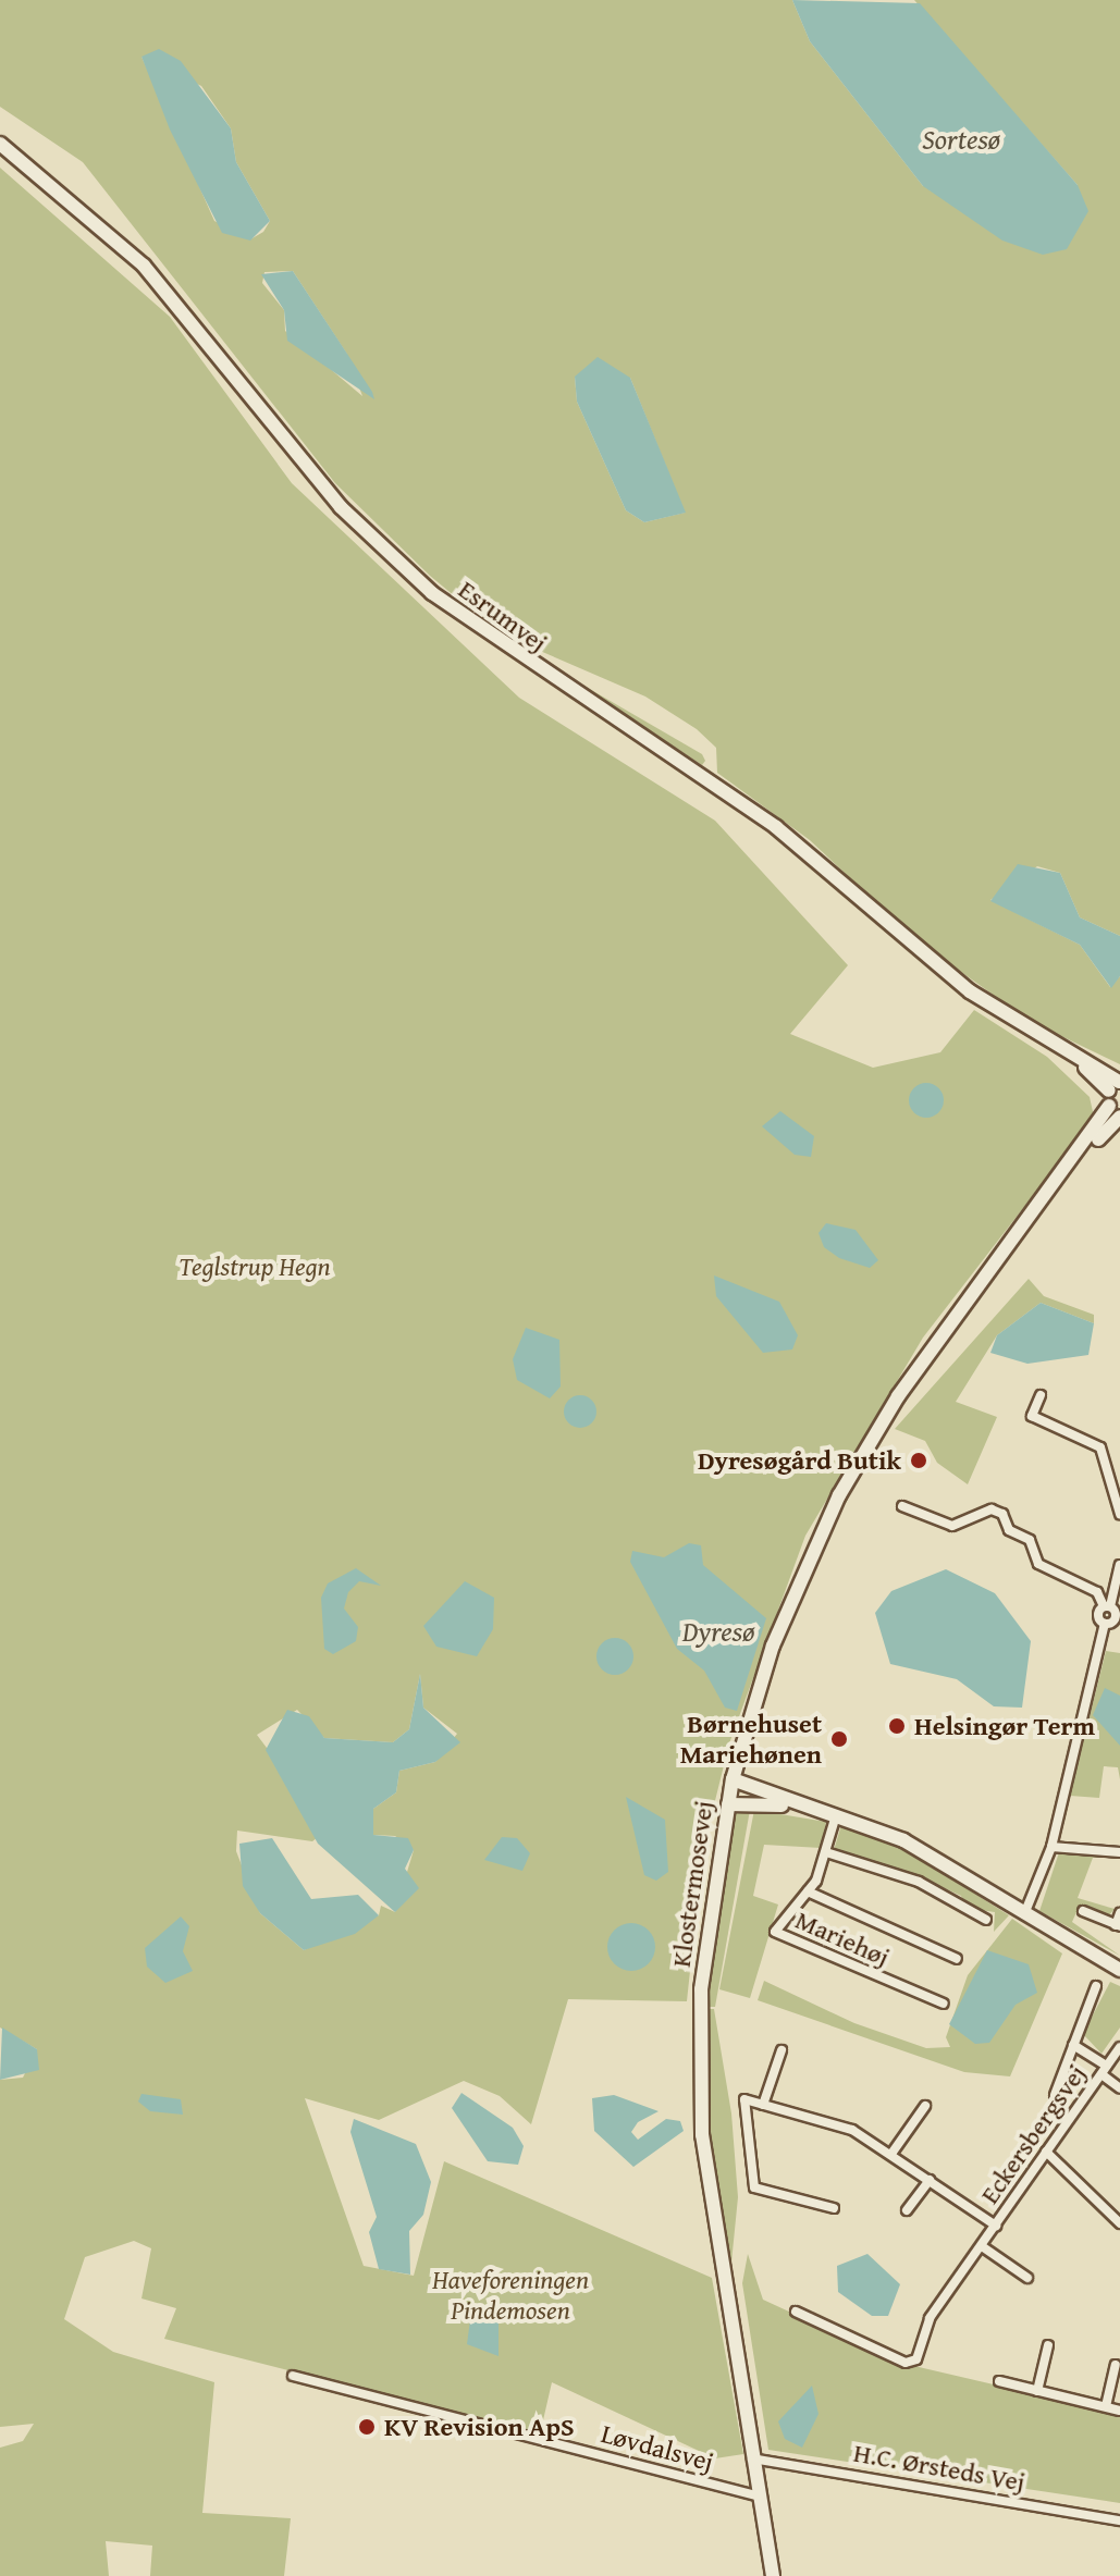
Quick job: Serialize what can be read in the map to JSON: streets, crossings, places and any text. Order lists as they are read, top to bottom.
{
  "streets": {
    "main road": ["Esrumvej", "Klostermosevej"],
    "street": [
      "Mariehøj",
      "Eckersbergsvej",
      "Løvdalsvej",
      "H.C. Ørsteds Vej"
    ]
  },
  "crossings": [
    ["Esrumvej", "Klostermosevej"],
    ["Klostermosevej", "Løvdalsvej"],
    ["Klostermosevej", "H.C. Ørsteds Vej"]
  ],
  "water": ["Sortesø", "Dyresø"],
  "parks": ["Teglstrup Hegn", "Haveforeningen Pindemosen"],
  "places": [
    "Dyresøgård Butik",
    "Helsingør Term",
    "Børnehuset Mariehønen",
    "KV Revision ApS"
  ]
}
